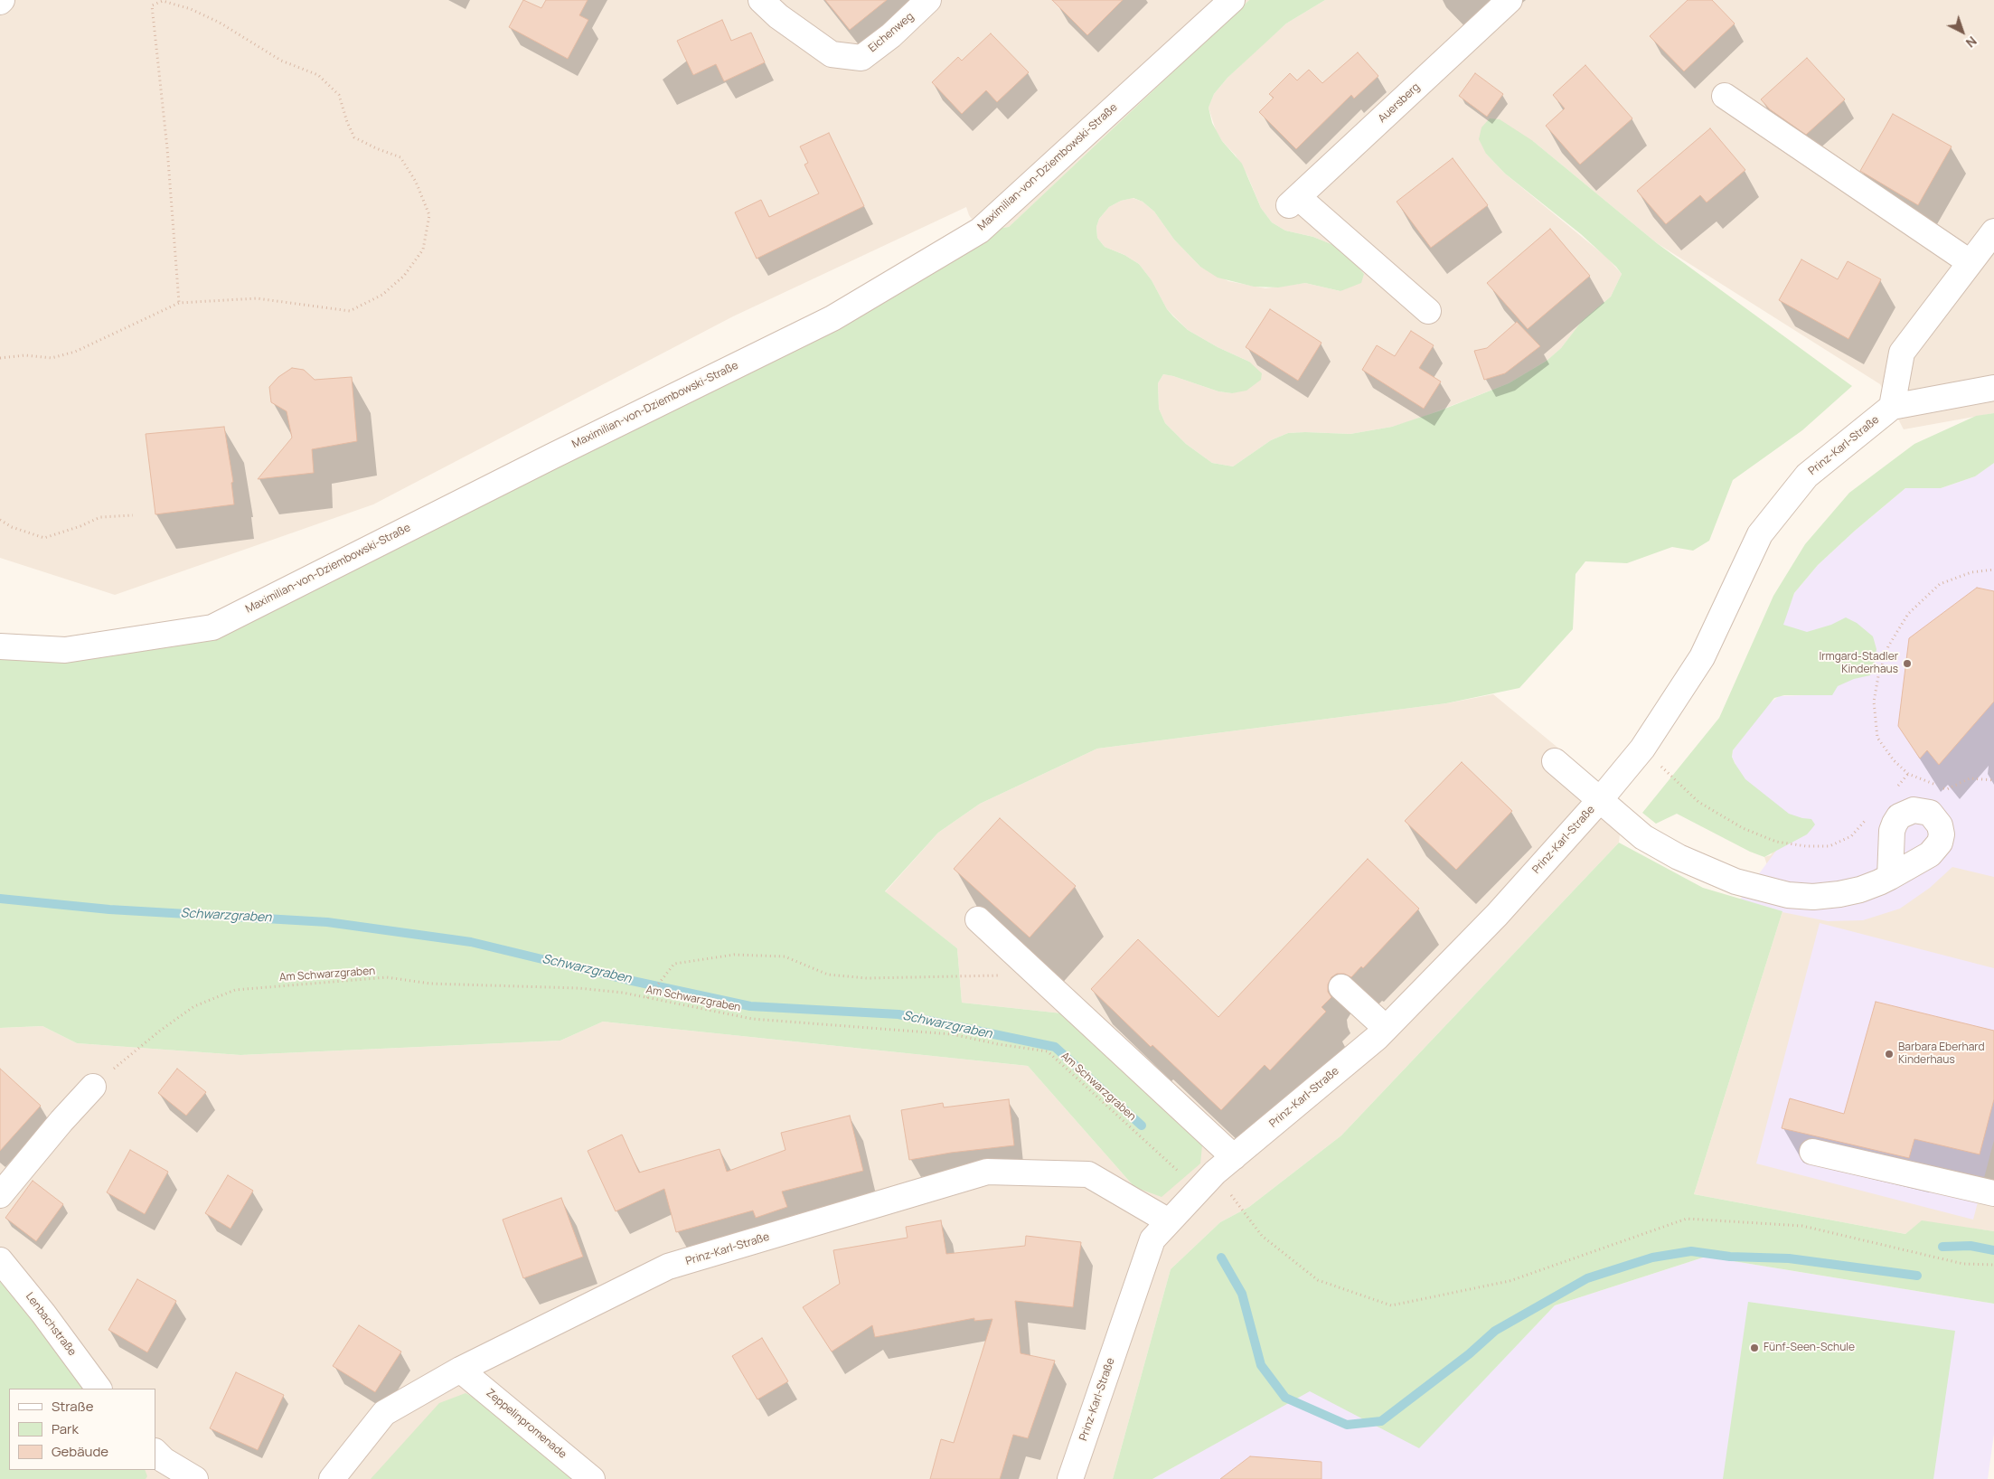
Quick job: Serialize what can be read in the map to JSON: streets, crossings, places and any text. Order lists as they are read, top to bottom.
{
  "streets": {
    "street": [
      "Eichenweg",
      "Auersberg",
      "Maximilian-von-Dziembowski-Straße",
      "Prinz-Karl-Straße",
      "Lenbachstraße",
      "Zeppelinpromenade"
    ],
    "path": ["Am Schwarzgraben"]
  },
  "crossings": [
    ["Prinz-Karl-Straße", "Zeppelinpromenade"]
  ],
  "water": ["Schwarzgraben"],
  "places": ["Irmgard-Stadler Kinderhaus", "Barbara Eberhard Kinderhaus", "Fünf-Seen-Schule"],
  "legend": ["Straße", "Park", "Gebäude"],
  "north": "bottom right"
}
